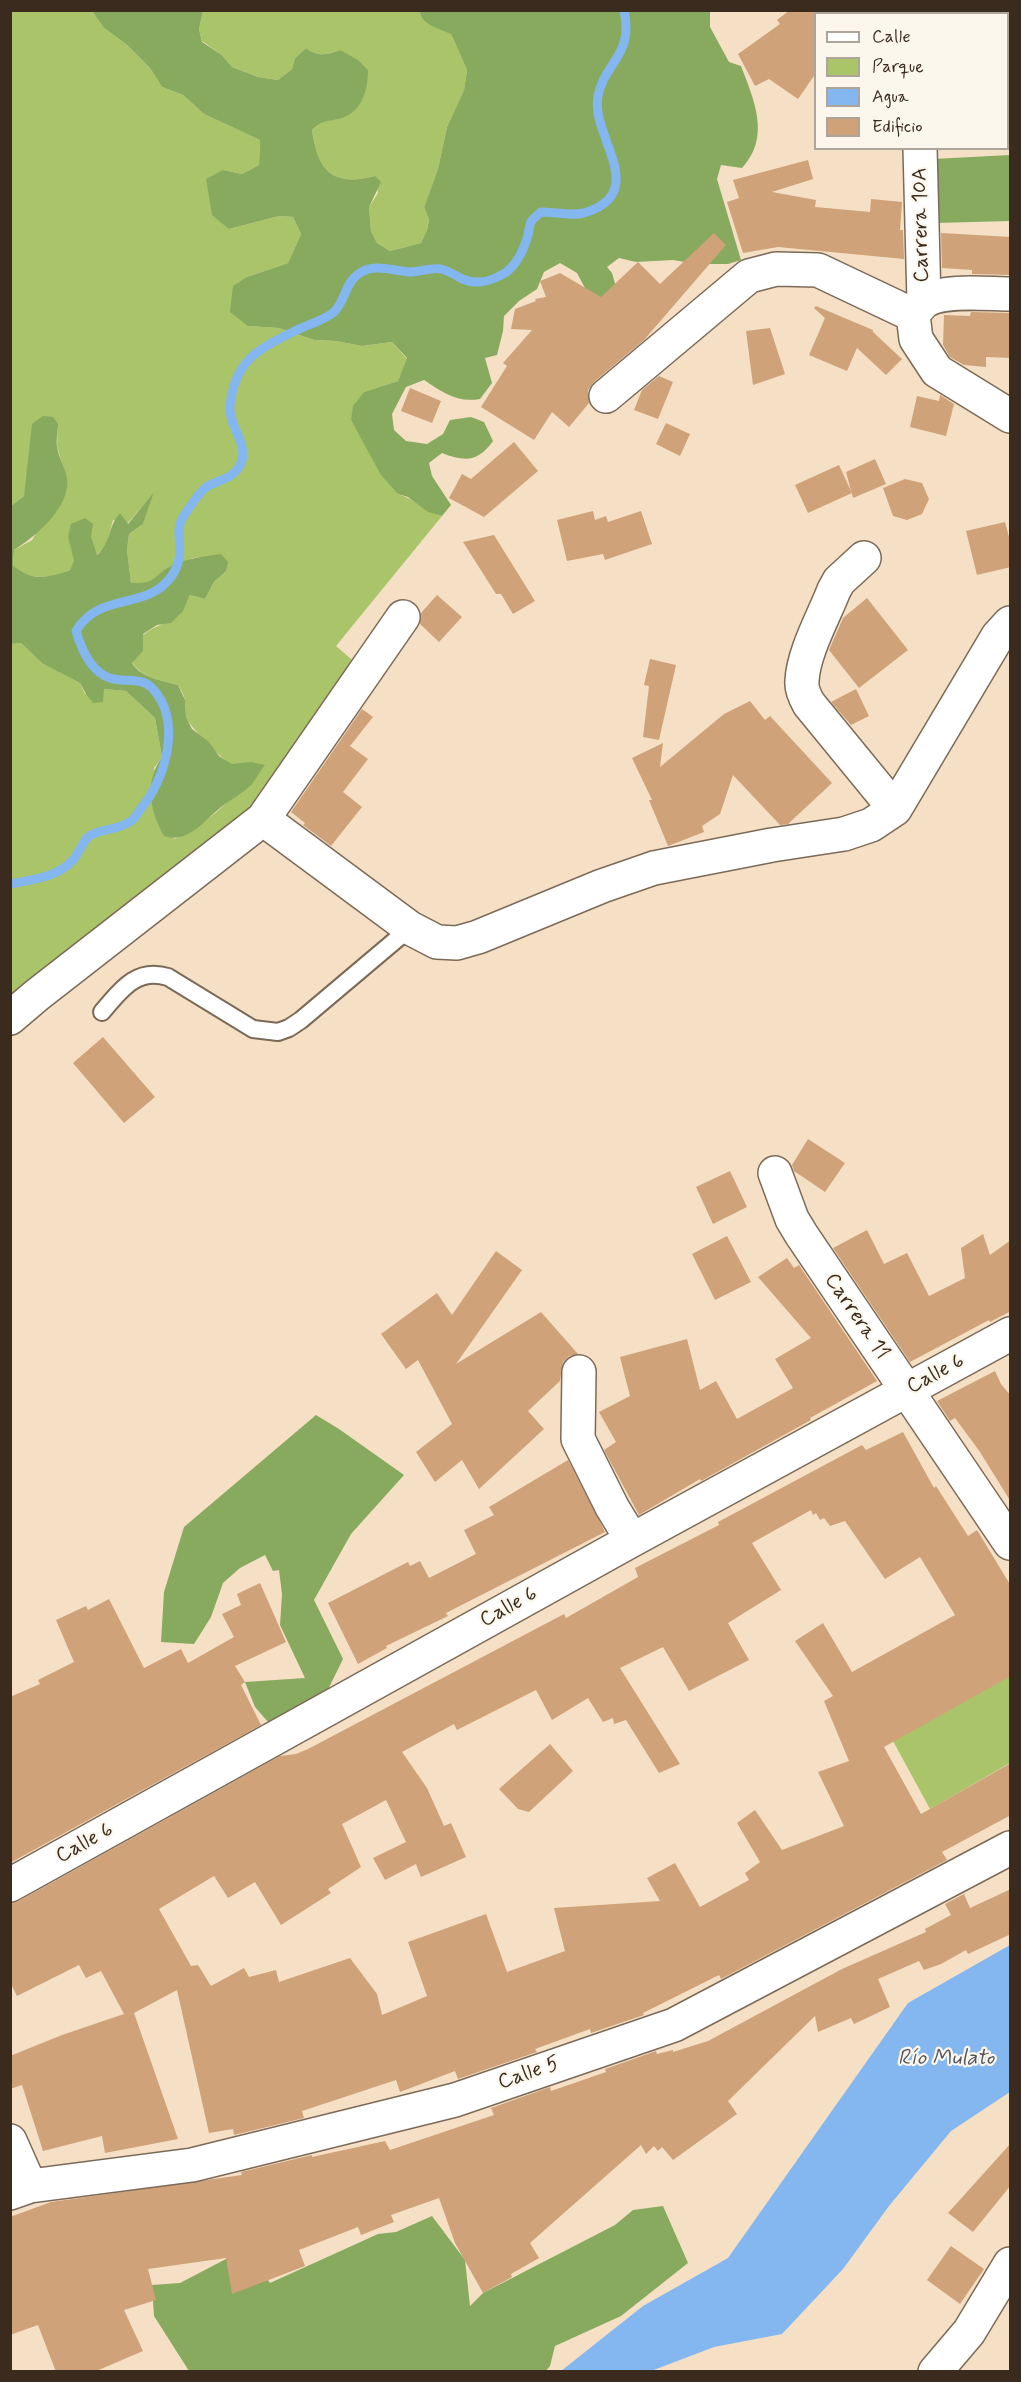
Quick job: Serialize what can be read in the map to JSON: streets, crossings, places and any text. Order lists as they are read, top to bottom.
{
  "streets": {
    "street": [
      "Carrera 10A",
      "Carrera 11",
      "Calle 6",
      "Calle 5"
    ]
  },
  "crossings": [
    ["Carrera 11", "Calle 6"]
  ],
  "water": ["Río Mulato"],
  "legend": [
    "Calle",
    "Parque",
    "Agua",
    "Edificio"
  ]
}
